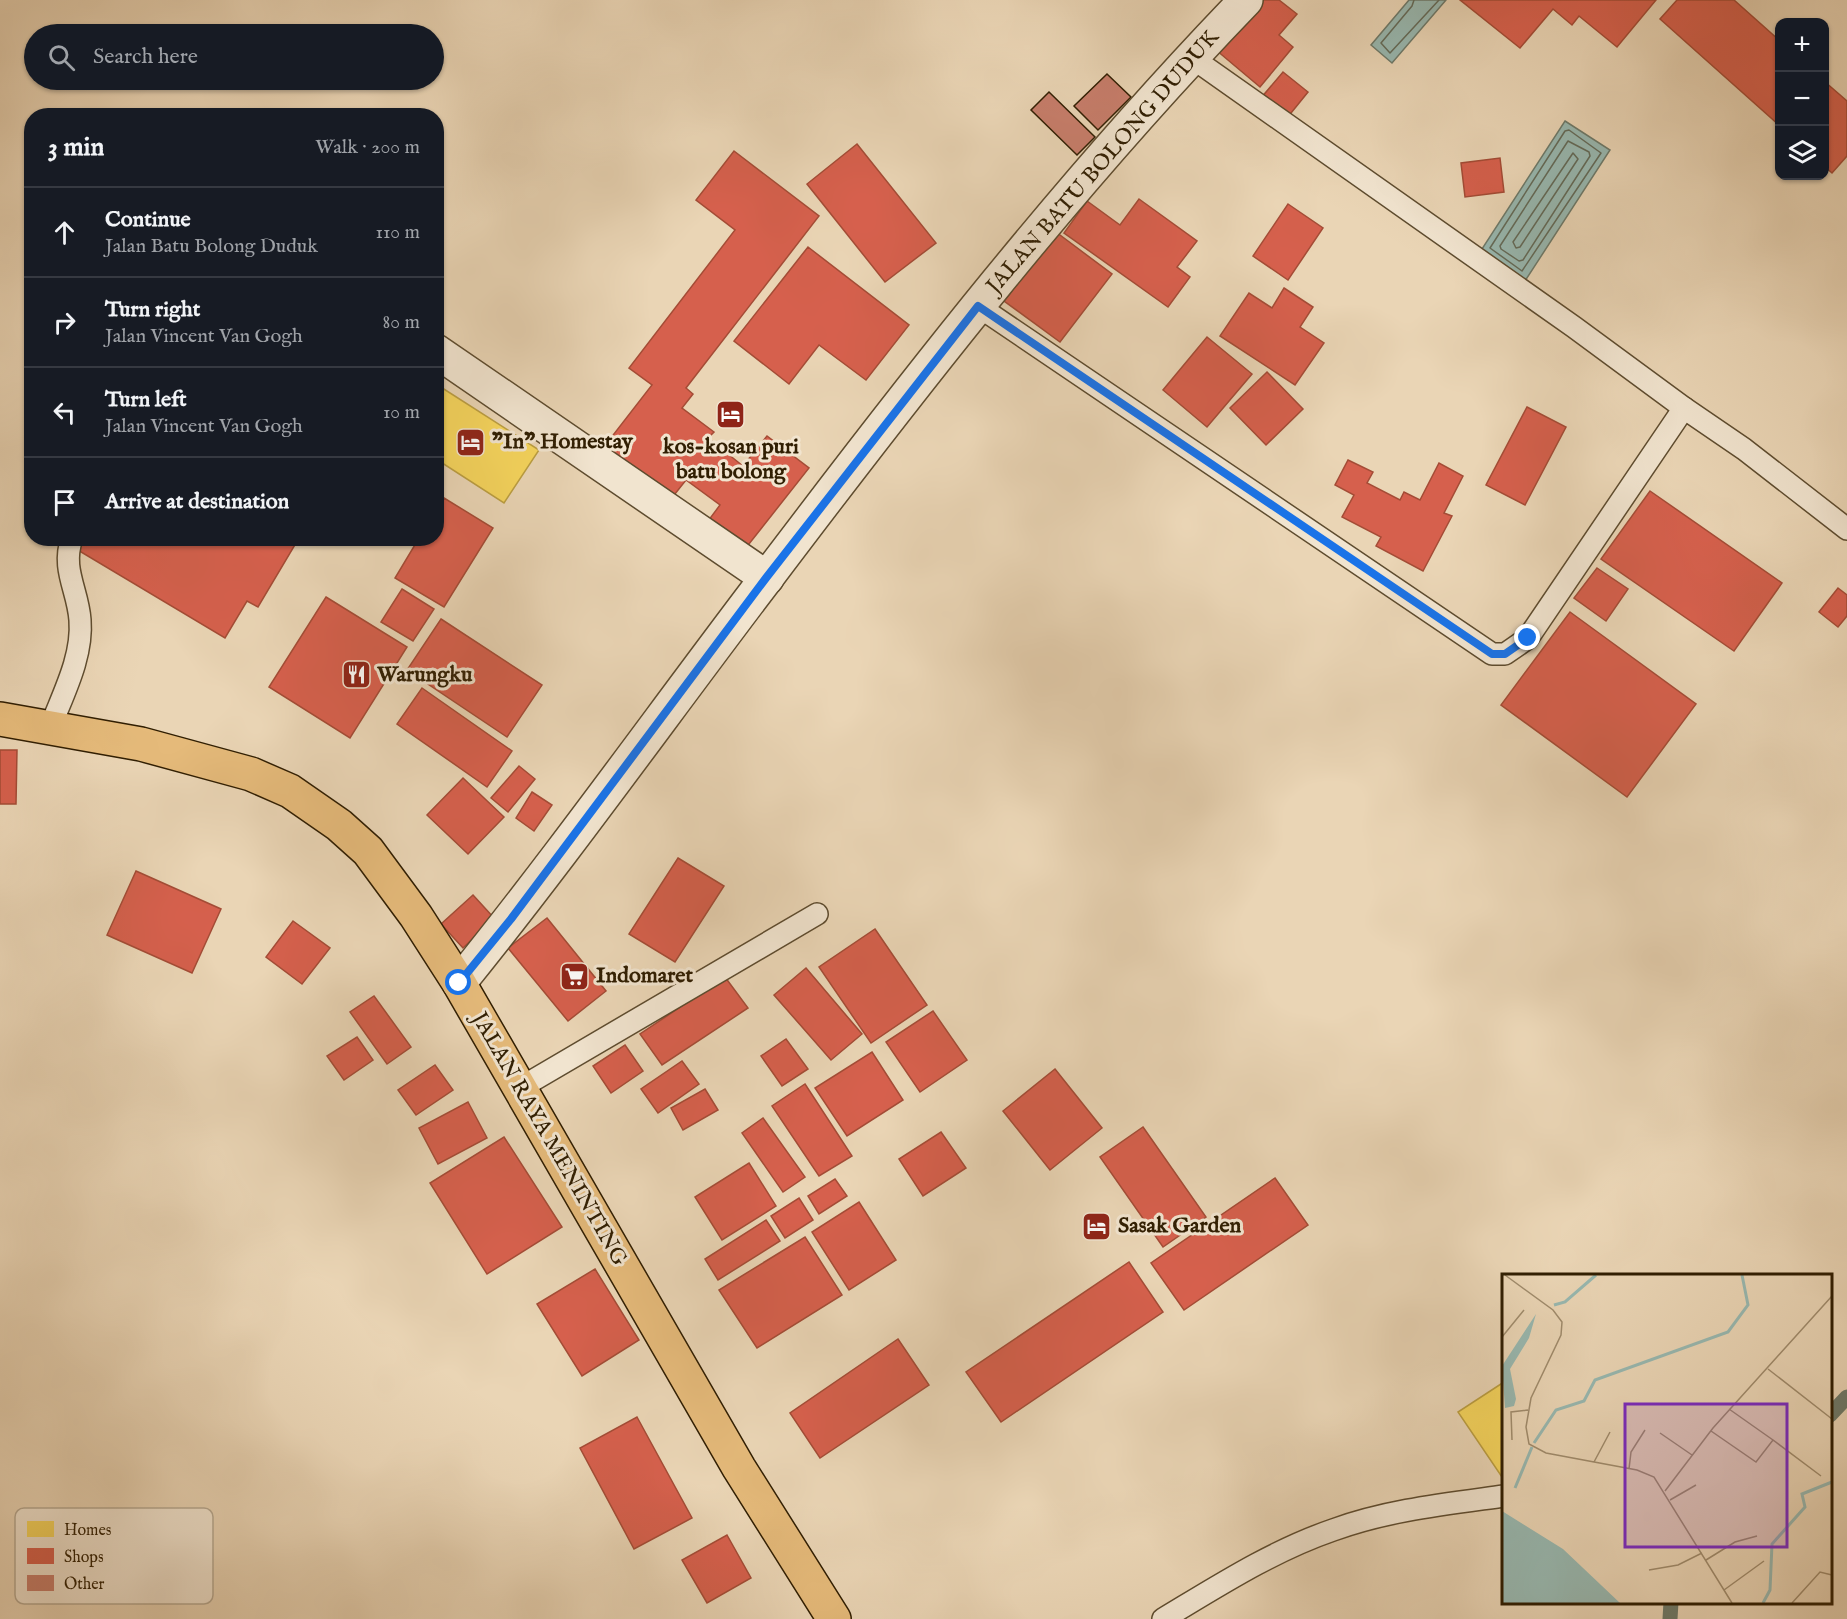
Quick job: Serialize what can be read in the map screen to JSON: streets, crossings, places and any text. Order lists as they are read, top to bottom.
{
  "streets": {
    "highway": ["JALAN RAYA MENINTING"],
    "street": ["JALAN BATU BOLONG DUDUK"]
  },
  "crossings": [
    ["JALAN BATU BOLONG DUDUK", "JALAN RAYA MENINTING"]
  ],
  "places": {
    "hotel": ["kos-kosan puri batu bolong", "\"In\" Homestay", "Sasak Garden"],
    "restaurant": ["Warungku"],
    "supermarket": ["Indomaret"]
  },
  "legend": ["Homes", "Shops", "Other"],
  "page": {
    "map_buttons": ["+", "−"],
    "search": "Search here",
    "heading": ["3 min", "Walk · 200 m"],
    "list": [
      ["Continue", "Jalan Batu Bolong Duduk", "110 m"],
      ["Turn right", "Jalan Vincent Van Gogh", "80 m"],
      ["Turn left", "Jalan Vincent Van Gogh", "10 m"],
      "Arrive at destination"
    ]
  }
}
